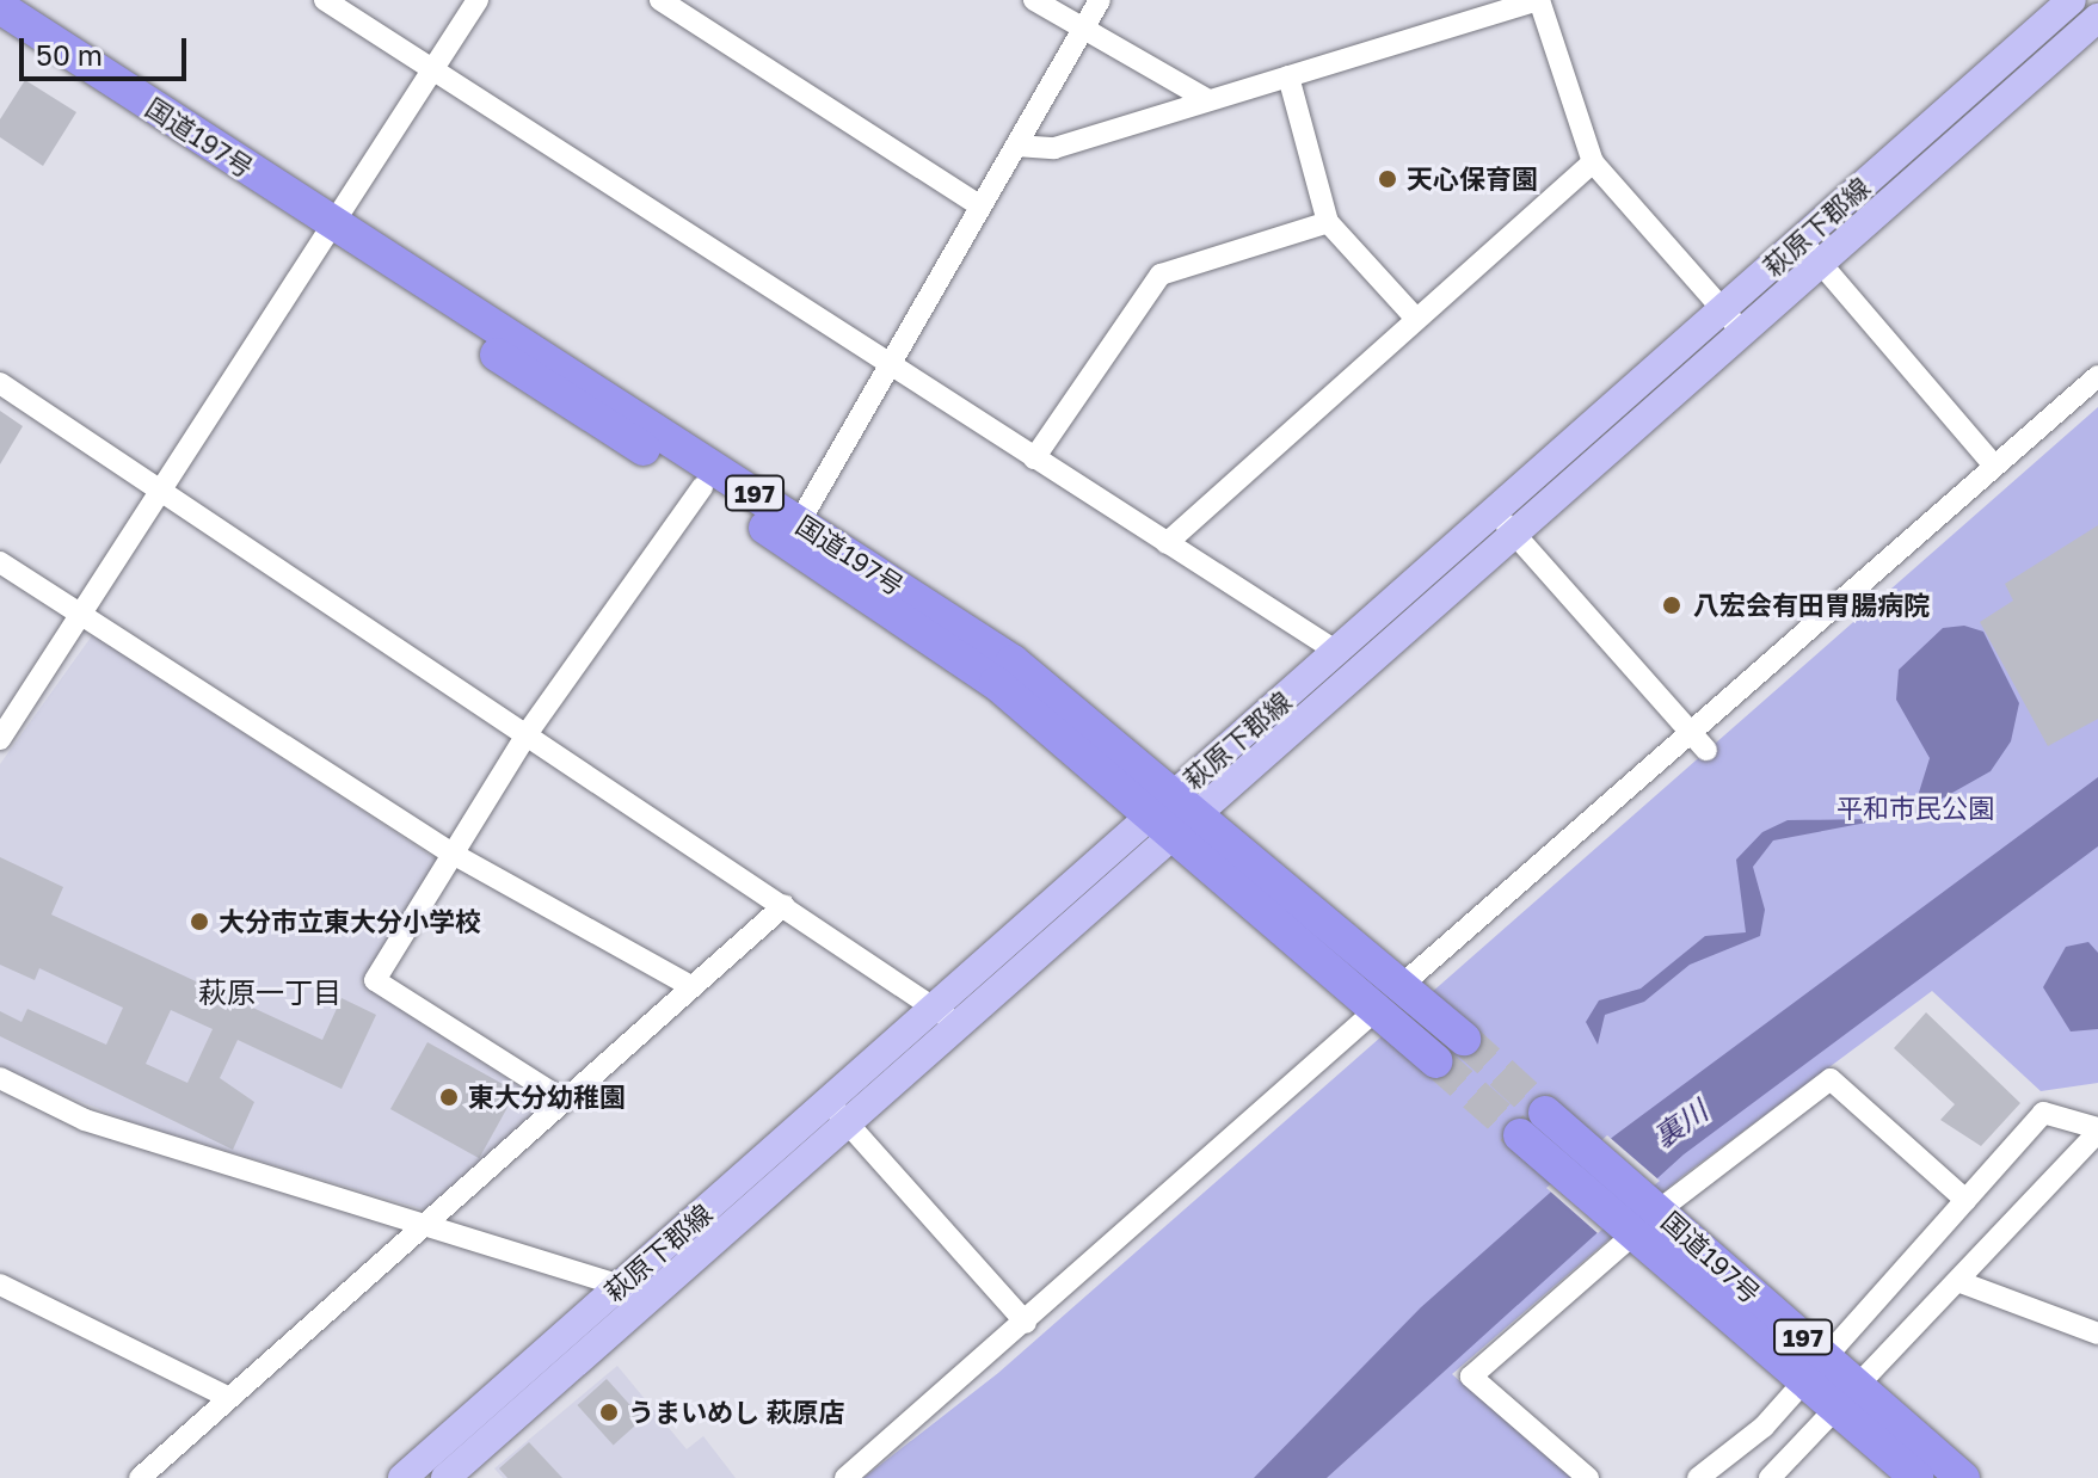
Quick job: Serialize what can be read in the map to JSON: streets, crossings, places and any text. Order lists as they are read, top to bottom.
{
  "streets": {
    "highway": ["国道197号", "197"],
    "main road": ["萩原下郡線"]
  },
  "crossings": [
    ["国道197号", "萩原下郡線"]
  ],
  "districts": ["萩原一丁目"],
  "water": ["裏川"],
  "parks": ["平和市民公園"],
  "places": [
    "天心保育園",
    "八宏会有田胃腸病院",
    "大分市立東大分小学校",
    "東大分幼稚園",
    "うまいめし 萩原店"
  ],
  "scale_bar": "50 m"
}
